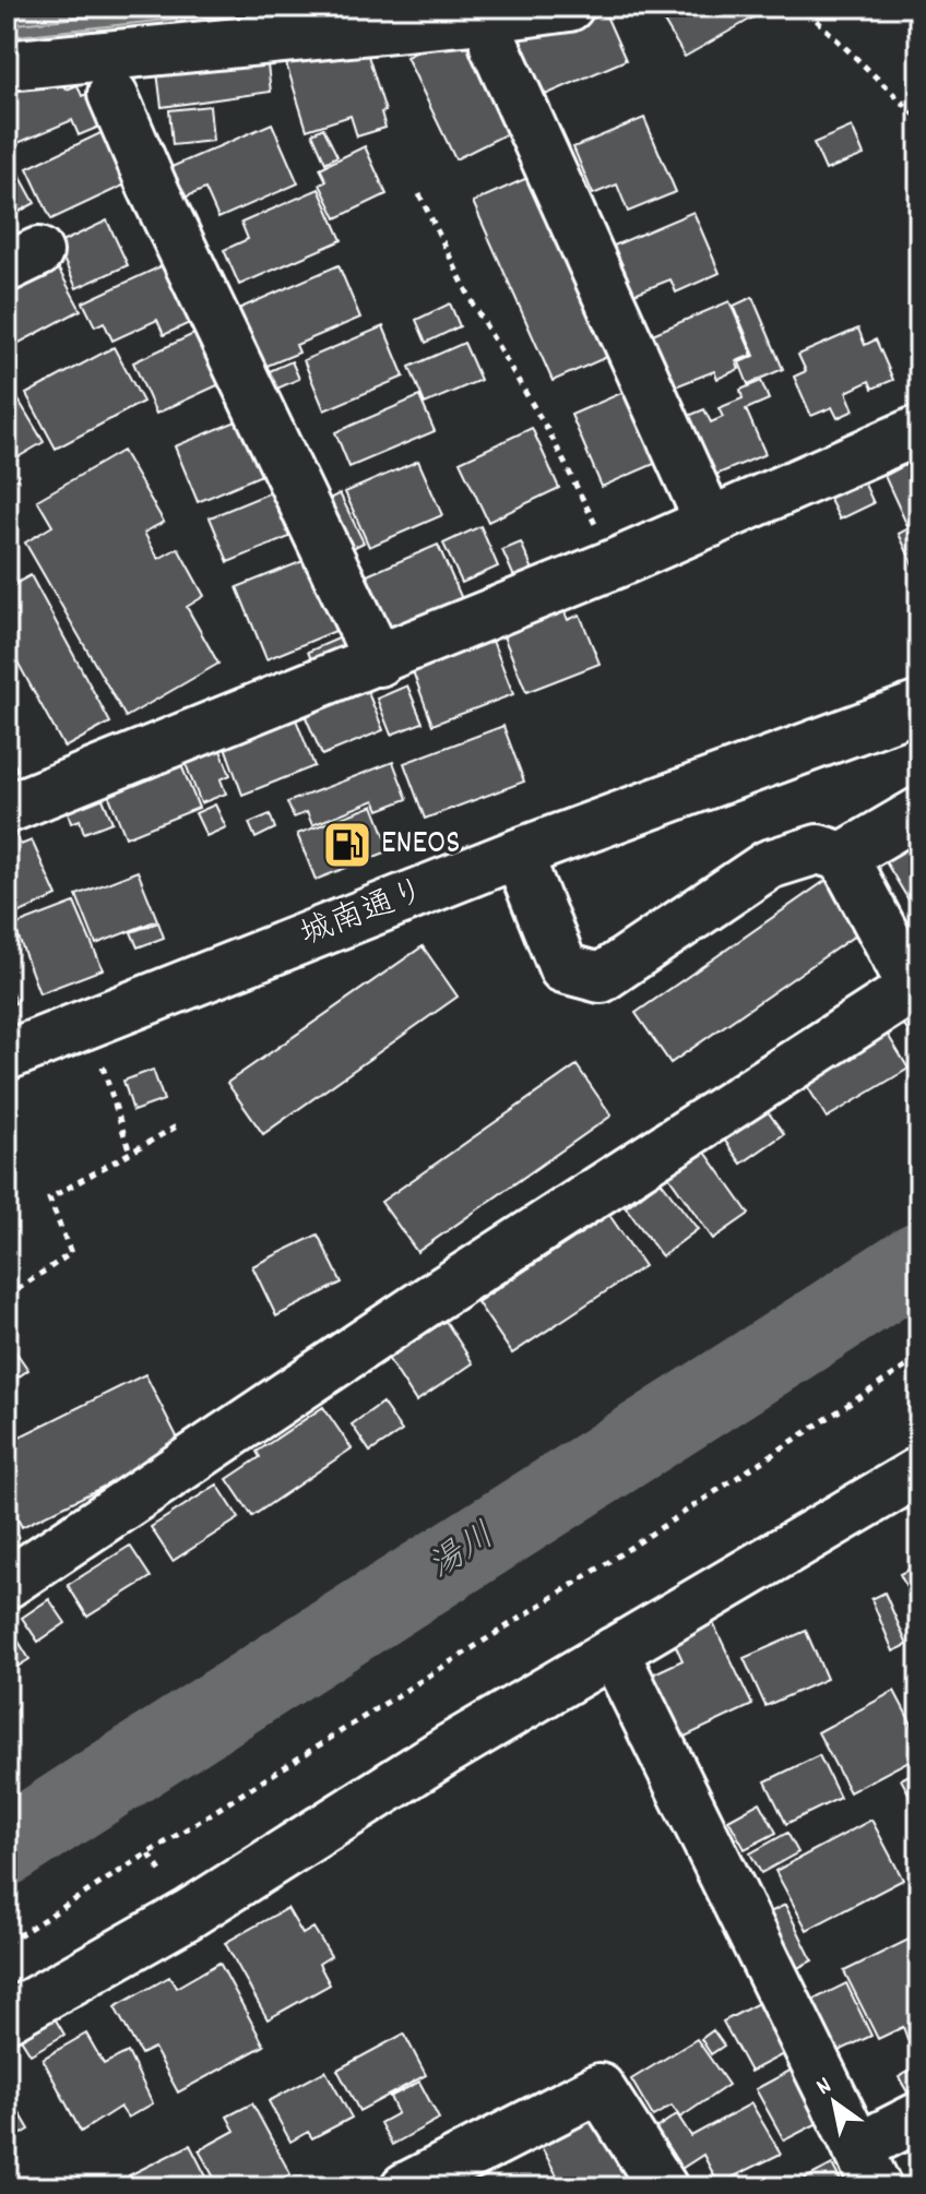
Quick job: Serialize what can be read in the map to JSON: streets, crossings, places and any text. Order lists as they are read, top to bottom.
{
  "streets": {
    "street": ["城南通り"]
  },
  "water": ["湯川"],
  "places": {
    "fuel station": ["ENEOS"]
  },
  "north": "top left"
}
